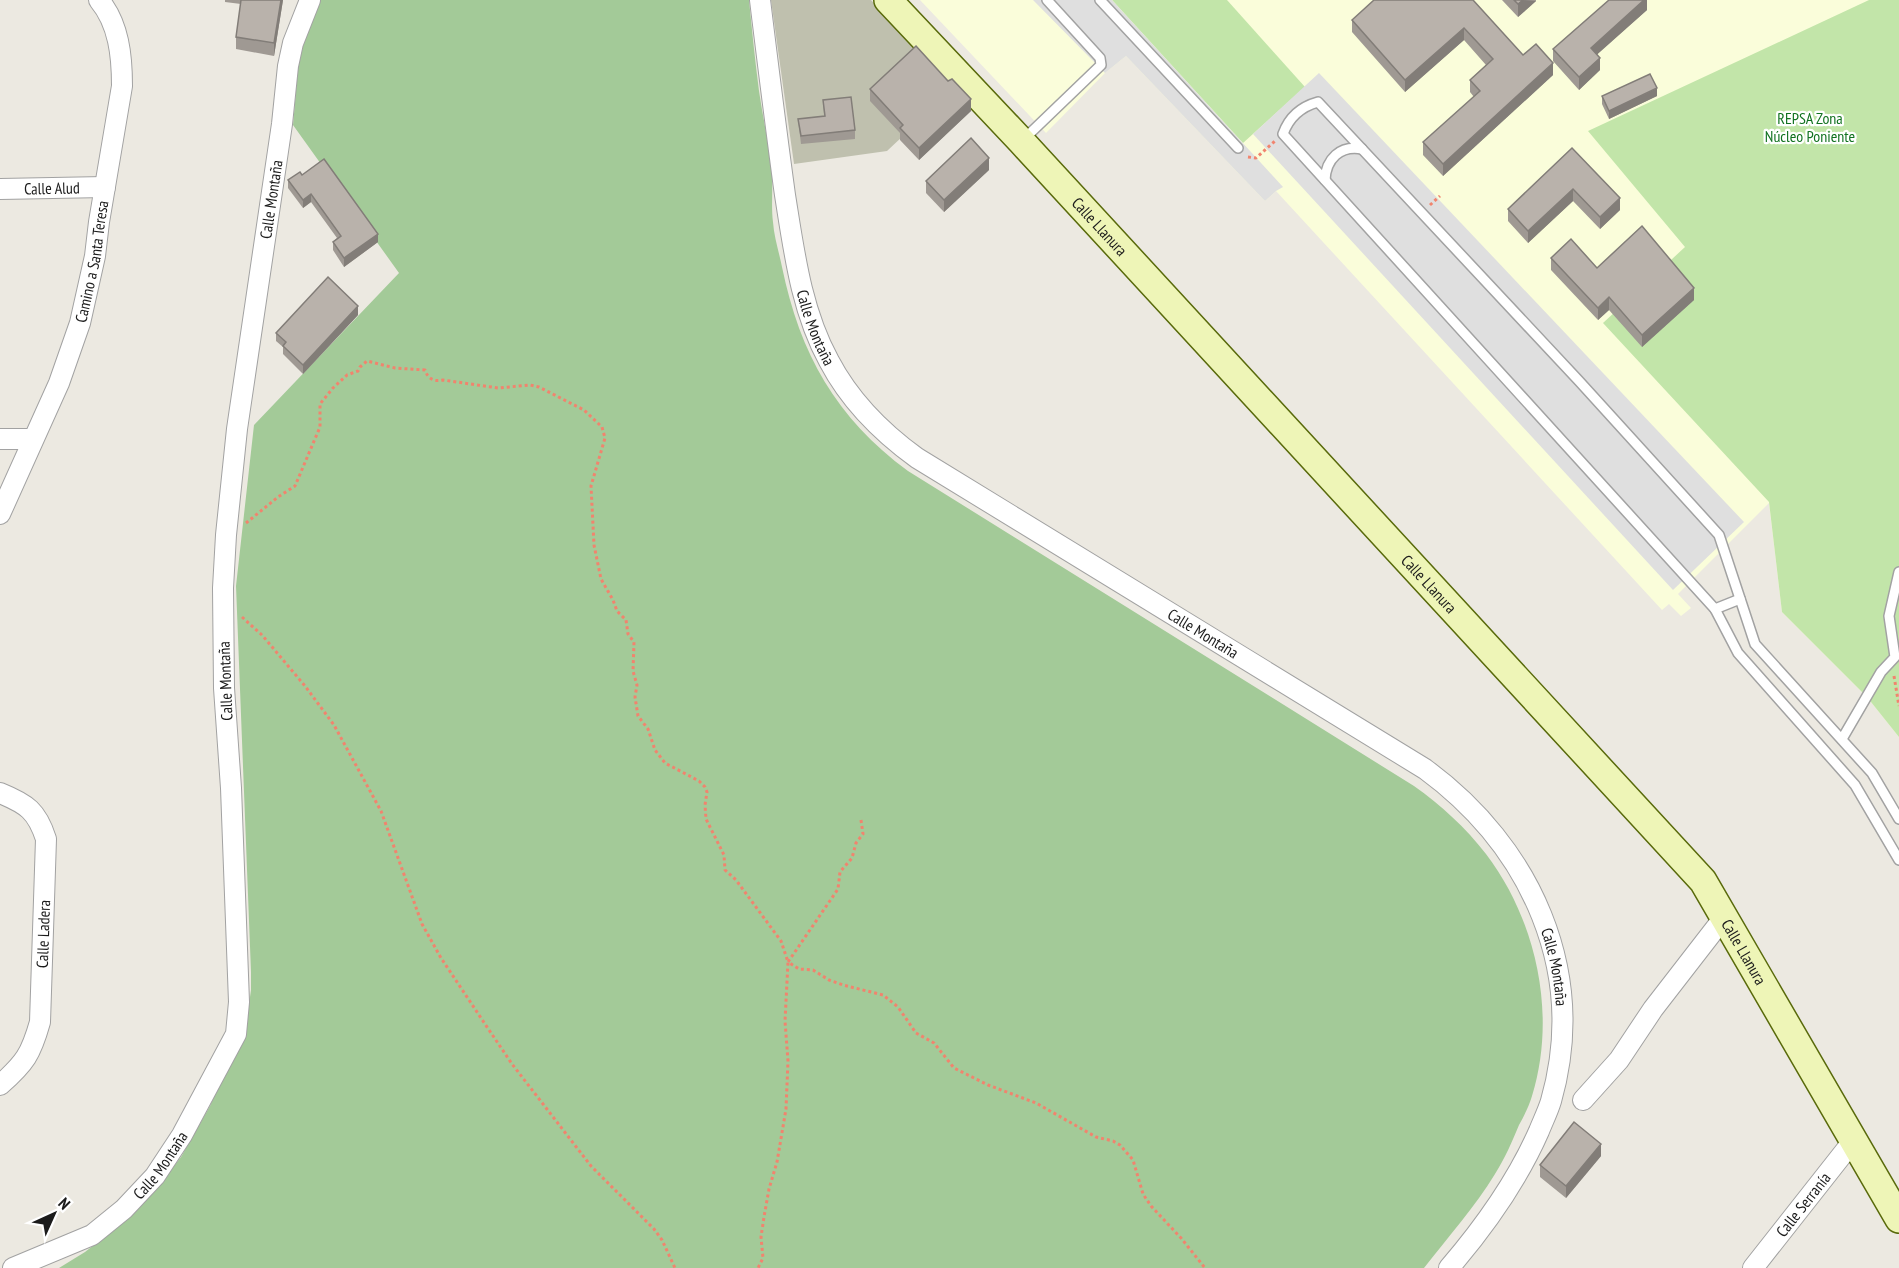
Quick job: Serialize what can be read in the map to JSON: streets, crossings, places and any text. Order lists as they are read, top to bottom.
{
  "streets": {
    "street": [
      "Calle Alud",
      "Calle Montaña",
      "Calle Llanura",
      "Camino a Santa Teresa",
      "Calle Ladera",
      "Calle Serranía"
    ]
  },
  "crossings": [
    ["Calle Alud", "Camino a Santa Teresa"],
    ["Calle Llanura", "Calle Serranía"]
  ],
  "parks": ["REPSA Zona Núcleo Poniente"],
  "north": "top right"
}
